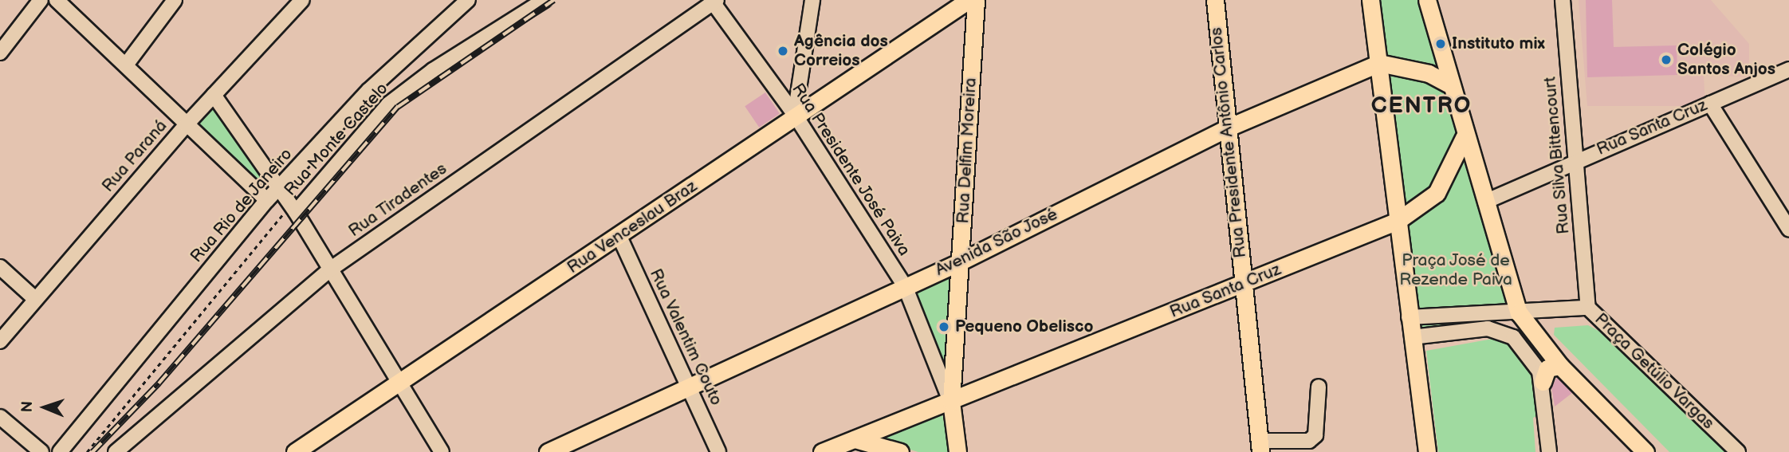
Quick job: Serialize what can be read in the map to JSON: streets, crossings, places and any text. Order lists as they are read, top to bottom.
{
  "streets": {
    "main road": [
      "Rua Santa Cruz",
      "Rua Presidente Antônio Carlos",
      "Rua Delfim Moreira",
      "Rua Venceslau Braz",
      "Avenida São José"
    ],
    "street": [
      "Rua Monte Castelo",
      "Rua Silva Bittencourt",
      "Rua Paraná",
      "Rua Presidente José Paiva",
      "Rua Tiradentes",
      "Rua Rio de Janeiro",
      "Rua Valentim Couto",
      "Praça Getúlio Vargas"
    ]
  },
  "crossings": [
    ["Rua Santa Cruz", "Rua Presidente Antônio Carlos"],
    ["Rua Santa Cruz", "Rua Delfim Moreira"],
    ["Rua Santa Cruz", "Rua Silva Bittencourt"],
    ["Rua Santa Cruz", "Rua Presidente José Paiva"],
    ["Rua Presidente Antônio Carlos", "Avenida São José"],
    ["Rua Delfim Moreira", "Rua Presidente José Paiva"],
    ["Rua Delfim Moreira", "Avenida São José"],
    ["Rua Silva Bittencourt", "Praça Getúlio Vargas"],
    ["Rua Presidente José Paiva", "Rua Tiradentes"],
    ["Rua Presidente José Paiva", "Rua Venceslau Braz"],
    ["Rua Presidente José Paiva", "Avenida São José"],
    ["Rua Venceslau Braz", "Rua Valentim Couto"],
    ["Avenida São José", "Rua Valentim Couto"]
  ],
  "districts": ["CENTRO"],
  "parks": ["Praça José de Rezende Paiva"],
  "places": [
    "Instituto mix",
    "Agência dos Correios",
    "Colégio Santos Anjos",
    "Pequeno Obelisco"
  ],
  "north": "left"
}
